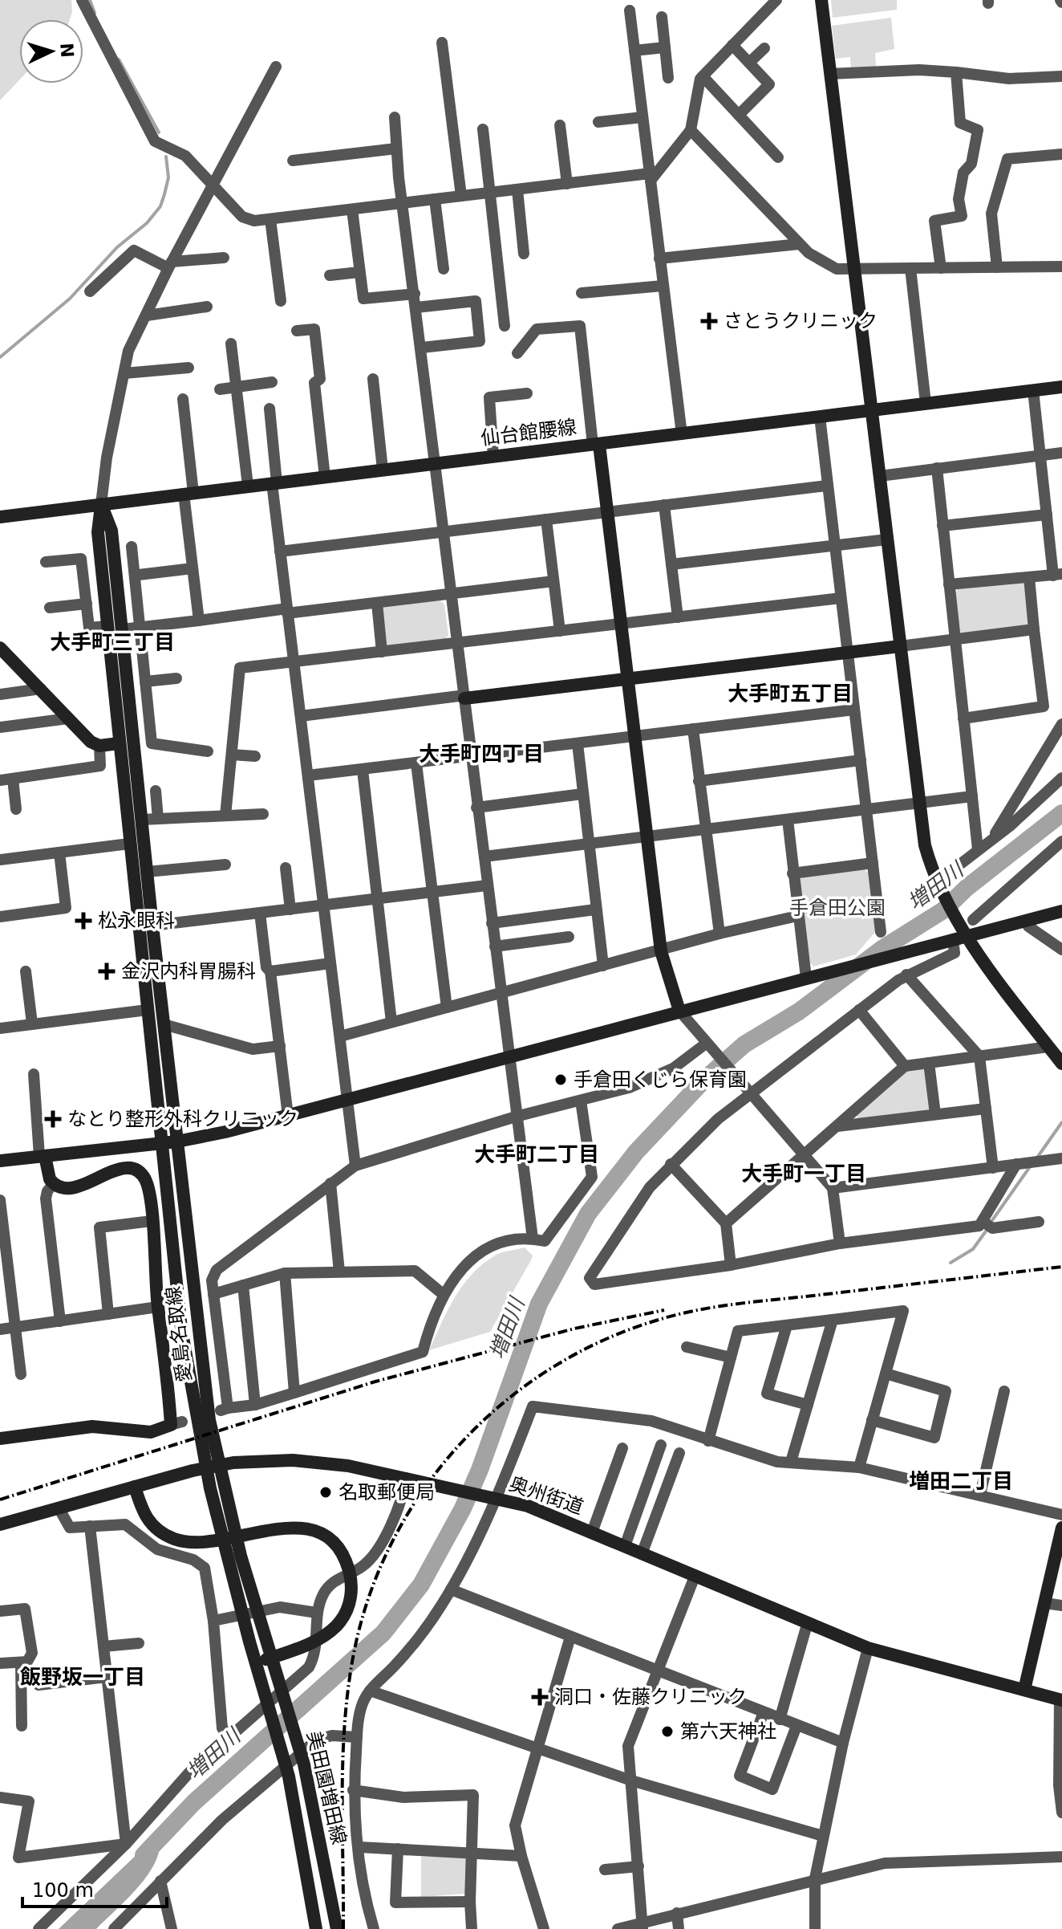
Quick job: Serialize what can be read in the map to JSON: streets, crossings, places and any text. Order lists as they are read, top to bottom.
{
  "streets": {
    "street": [
      "仙台館腰線",
      "愛島名取線",
      "奥州街道",
      "美田園増田線"
    ]
  },
  "crossings": [
    ["仙台館腰線", "愛島名取線"],
    ["愛島名取線", "美田園増田線"]
  ],
  "districts": [
    "大手町三丁目",
    "大手町五丁目",
    "大手町四丁目",
    "大手町二丁目",
    "大手町一丁目",
    "増田二丁目",
    "飯野坂一丁目"
  ],
  "water": ["増田川"],
  "parks": ["手倉田公園"],
  "places": {
    "health": [
      "さとうクリニック",
      "松永眼科",
      "金沢内科胃腸科",
      "なとり整形外科クリニック",
      "洞口・佐藤クリニック"
    ],
    "other": ["手倉田くじら保育園", "名取郵便局", "第六天神社"]
  },
  "scale_bar": "100 m",
  "north": "right"
}
